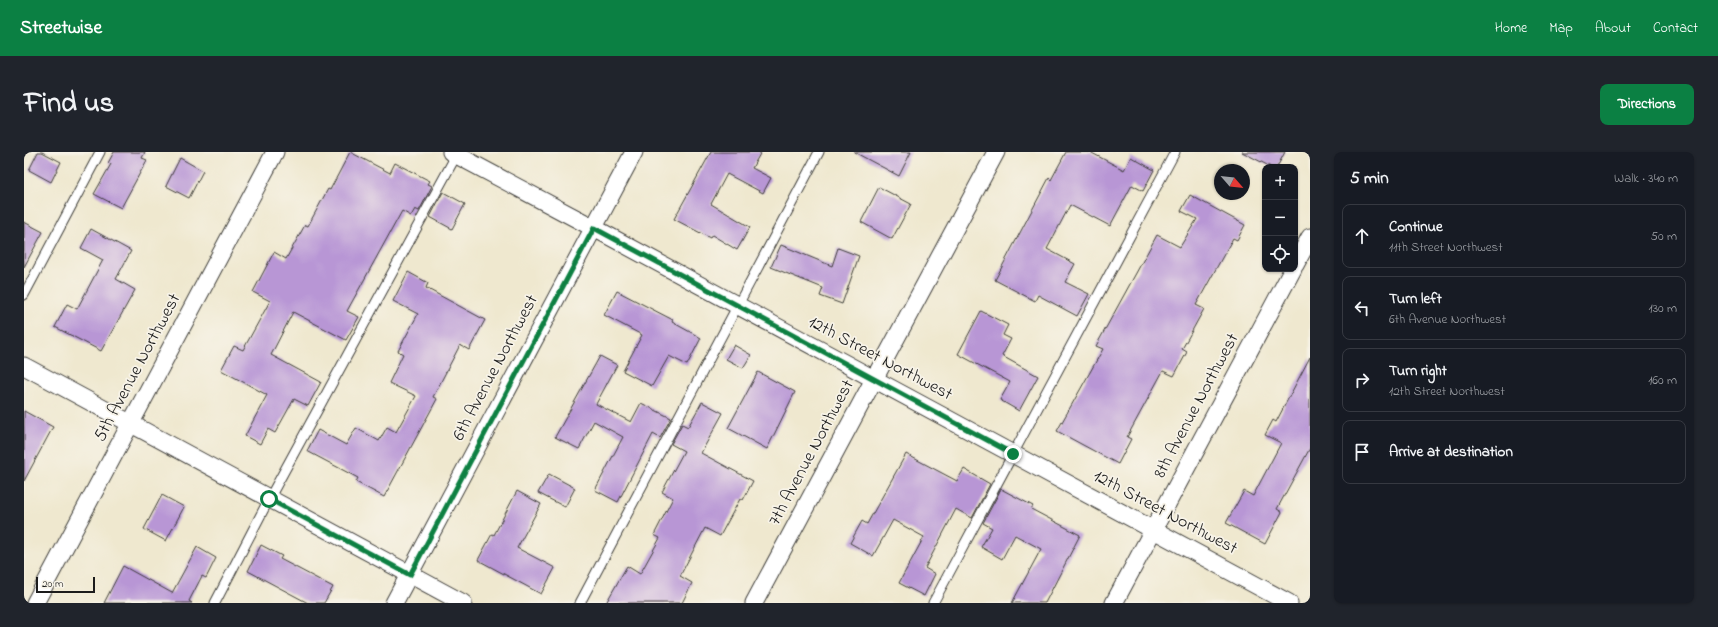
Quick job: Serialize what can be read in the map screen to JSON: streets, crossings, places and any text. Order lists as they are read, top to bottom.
{
  "streets": {
    "street": [
      "12th Street Northwest",
      "5th Avenue Northwest",
      "6th Avenue Northwest",
      "8th Avenue Northwest",
      "7th Avenue Northwest"
    ]
  },
  "crossings": [
    ["12th Street Northwest", "6th Avenue Northwest"],
    ["12th Street Northwest", "8th Avenue Northwest"],
    ["12th Street Northwest", "7th Avenue Northwest"]
  ],
  "scale_bar": "20 m",
  "north": "bottom right",
  "page": {
    "header": "Streetwise",
    "nav": [
      "Home",
      "Map",
      "About",
      "Contact"
    ],
    "title": "Find us",
    "buttons": "Directions",
    "heading": ["5 min", "Walk · 340 m"],
    "map_buttons": ["+", "−"],
    "list": [
      ["Continue", "11th Street Northwest", "50 m"],
      ["Turn left", "6th Avenue Northwest", "130 m"],
      ["Turn right", "12th Street Northwest", "160 m"],
      "Arrive at destination"
    ],
    "scale": "20 m"
  }
}
